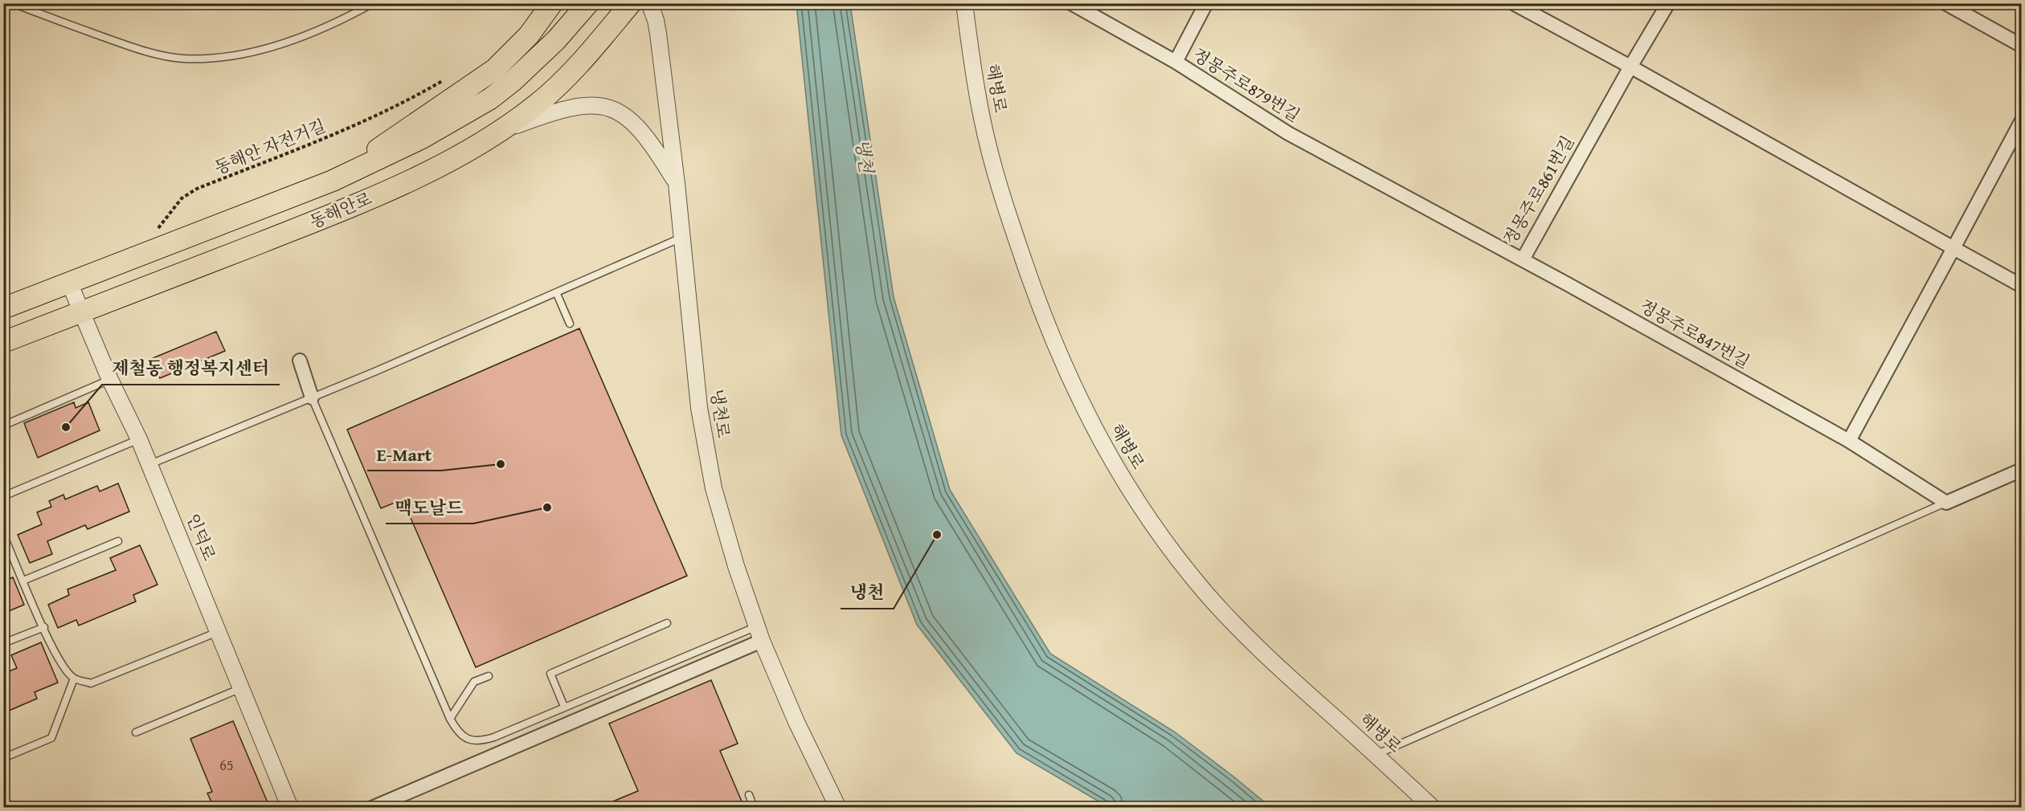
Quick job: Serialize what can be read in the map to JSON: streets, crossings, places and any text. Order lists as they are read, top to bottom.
{
  "streets": {
    "main road": ["동해안로"],
    "street": [
      "정몽주로879번길",
      "해병로",
      "정몽주로861번길",
      "정몽주로847번길",
      "냉천로",
      "인덕로"
    ],
    "path": ["동해안 자전거길"]
  },
  "crossings": [
    ["정몽주로879번길", "정몽주로861번길"],
    ["정몽주로861번길", "정몽주로847번길"],
    ["동해안로", "인덕로"]
  ],
  "water": ["냉천"],
  "places": [
    "제철동 행정복지센터",
    "E-Mart",
    "맥도날드",
    "냉천"
  ],
  "house_numbers": ["65"]
}
